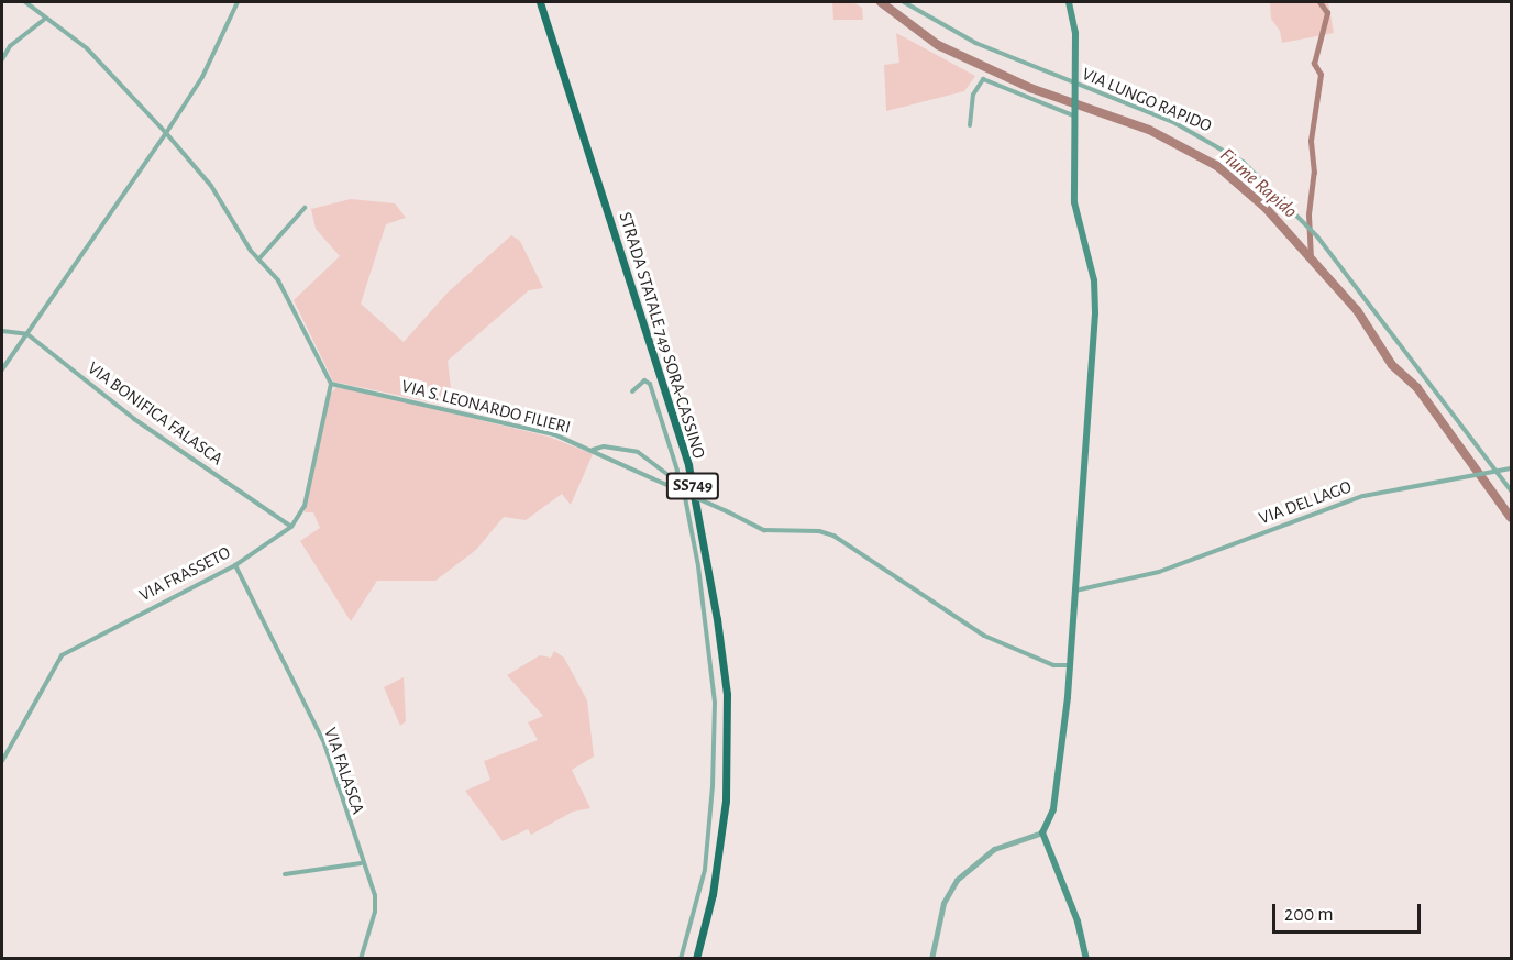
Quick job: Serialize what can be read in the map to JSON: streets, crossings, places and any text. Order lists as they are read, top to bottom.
{
  "streets": {
    "highway": ["STRADA STATALE 749 SORA-CASSINO", "SS749"],
    "street": [
      "VIA LUNGO RAPIDO",
      "VIA S. LEONARDO FILIERI",
      "VIA BONIFICA FALASCA",
      "VIA DEL LAGO",
      "VIA FRASSETO",
      "VIA FALASCA"
    ]
  },
  "crossings": [
    ["VIA LUNGO RAPIDO", "VIA DEL LAGO"],
    ["VIA S. LEONARDO FILIERI", "VIA FRASSETO"],
    ["VIA BONIFICA FALASCA", "VIA FRASSETO"],
    ["VIA FRASSETO", "VIA FALASCA"]
  ],
  "water": ["Fiume Rapido"],
  "scale_bar": "200 m"
}
